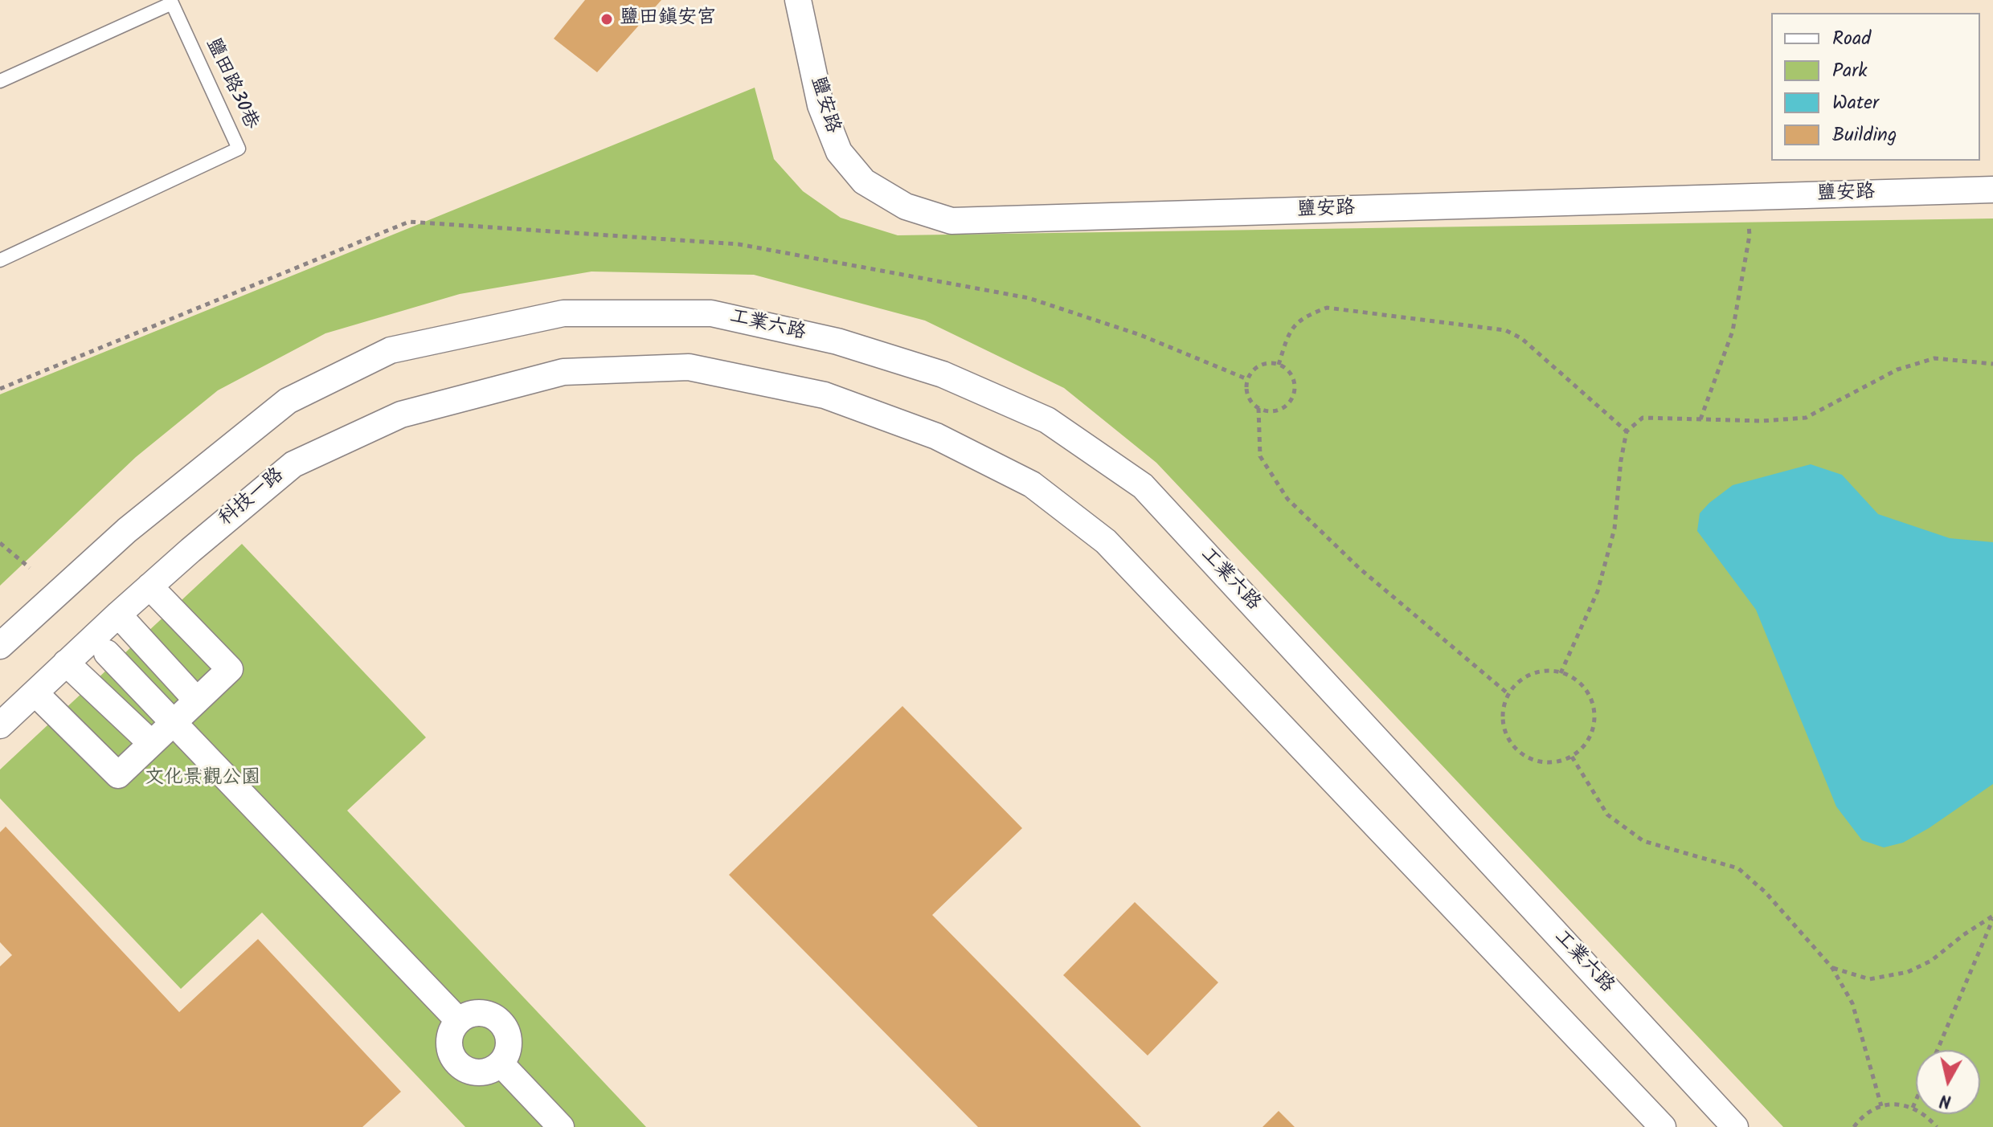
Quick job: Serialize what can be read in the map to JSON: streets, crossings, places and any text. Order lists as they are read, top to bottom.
{
  "streets": {
    "street": ["鹽安路", "工業六路", "科技一路"],
    "lane": ["鹽田路30巷"]
  },
  "parks": ["文化景觀公園"],
  "places": ["鹽田鎮安宮"],
  "legend": [
    "Road",
    "Park",
    "Water",
    "Building"
  ],
  "north": "bottom"
}
